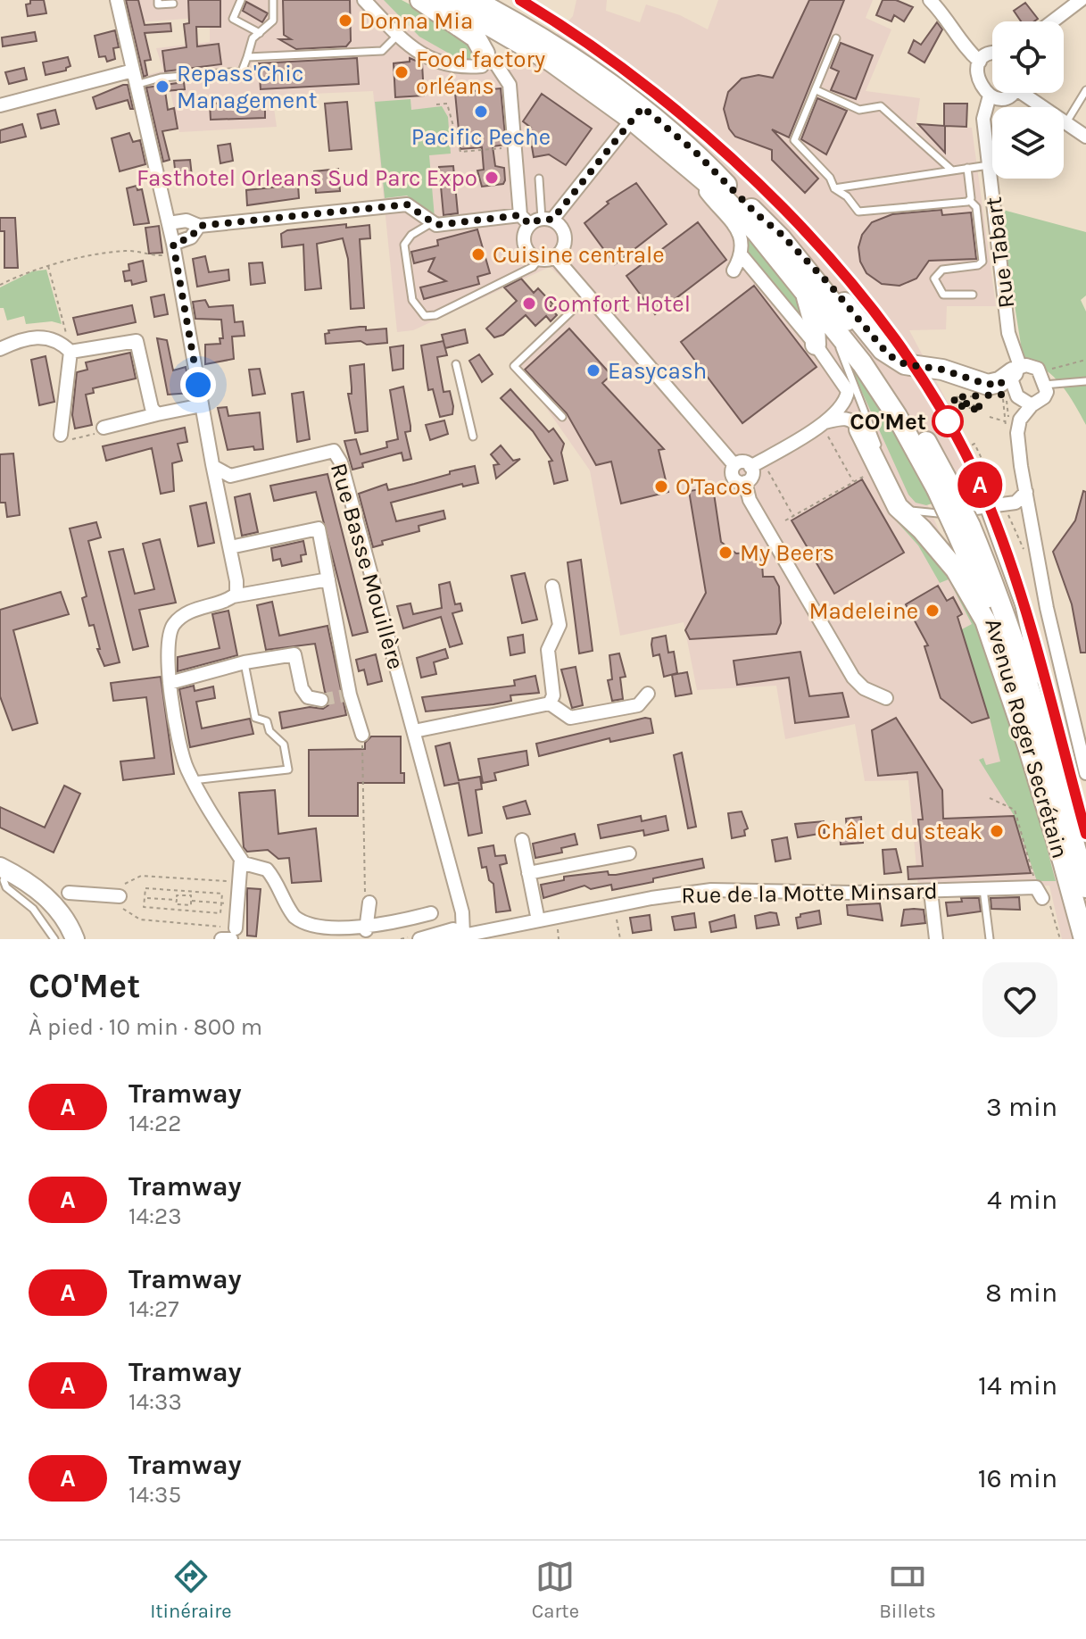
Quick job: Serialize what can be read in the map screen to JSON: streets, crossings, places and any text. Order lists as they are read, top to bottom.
{
  "streets": {
    "main road": ["Avenue Roger Secrétain"],
    "street": ["Rue Tabart", "Rue Basse Mouillère", "Rue de la Motte Minsard"]
  },
  "crossings": [
    ["Rue Basse Mouillère", "Rue de la Motte Minsard"]
  ],
  "places": [
    "Donna Mia",
    "Food factory orléans",
    "Repass'Chic Management",
    "Pacific Peche",
    "Fasthotel Orleans Sud Parc Expo",
    "Cuisine centrale",
    "Comfort Hotel",
    "Easycash",
    "CO'Met",
    "O'Tacos",
    "My Beers",
    "Madeleine",
    "Châlet du steak"
  ],
  "lines": ["tram line A"],
  "page": {
    "on_map": "A",
    "heading": ["CO'Met", "À pied · 10 min · 800 m"],
    "list": [
      {
        "mark": "A",
        "name": "Tramway",
        "note": "14:22",
        "value": "3 min"
      },
      {
        "mark": "A",
        "name": "Tramway",
        "note": "14:23",
        "value": "4 min"
      },
      {
        "mark": "A",
        "name": "Tramway",
        "note": "14:27",
        "value": "8 min"
      },
      {
        "mark": "A",
        "name": "Tramway",
        "note": "14:33",
        "value": "14 min"
      },
      {
        "mark": "A",
        "name": "Tramway",
        "note": "14:35",
        "value": "16 min"
      }
    ],
    "tabs": ["Itinéraire", "Carte", "Billets"]
  }
}
